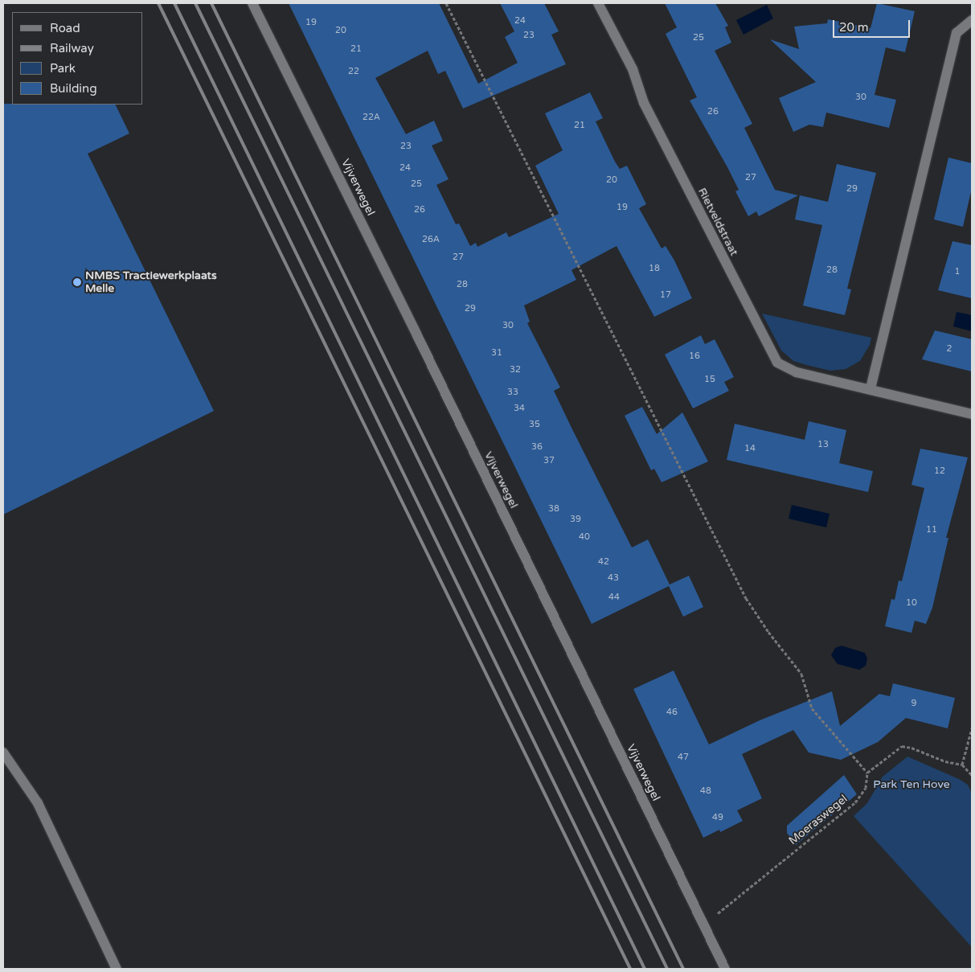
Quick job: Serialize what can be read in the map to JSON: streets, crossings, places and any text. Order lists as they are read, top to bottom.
{
  "streets": {
    "street": ["Vijverwegel", "Rietveldstraat"],
    "path": ["Moeraswegel"]
  },
  "crossings": [
    ["Vijverwegel", "Moeraswegel"]
  ],
  "parks": ["Park Ten Hove"],
  "places": ["NMBS Tractiewerkplaats Melle"],
  "house_numbers": [
    "24",
    "19",
    "20",
    "23",
    "25",
    "21",
    "22",
    "30",
    "26",
    "22A",
    "21",
    "23",
    "24",
    "27",
    "20",
    "25",
    "29",
    "19",
    "26",
    "26A",
    "27",
    "18",
    "28",
    "1",
    "28",
    "17",
    "29",
    "30",
    "2",
    "31",
    "16",
    "32",
    "15",
    "33",
    "34",
    "35",
    "13",
    "36",
    "14",
    "37",
    "12",
    "38",
    "39",
    "11",
    "40",
    "42",
    "43",
    "44",
    "10",
    "9",
    "46",
    "47",
    "48",
    "49"
  ],
  "legend": [
    "Road",
    "Railway",
    "Park",
    "Building"
  ],
  "scale_bar": "20 m"
}
